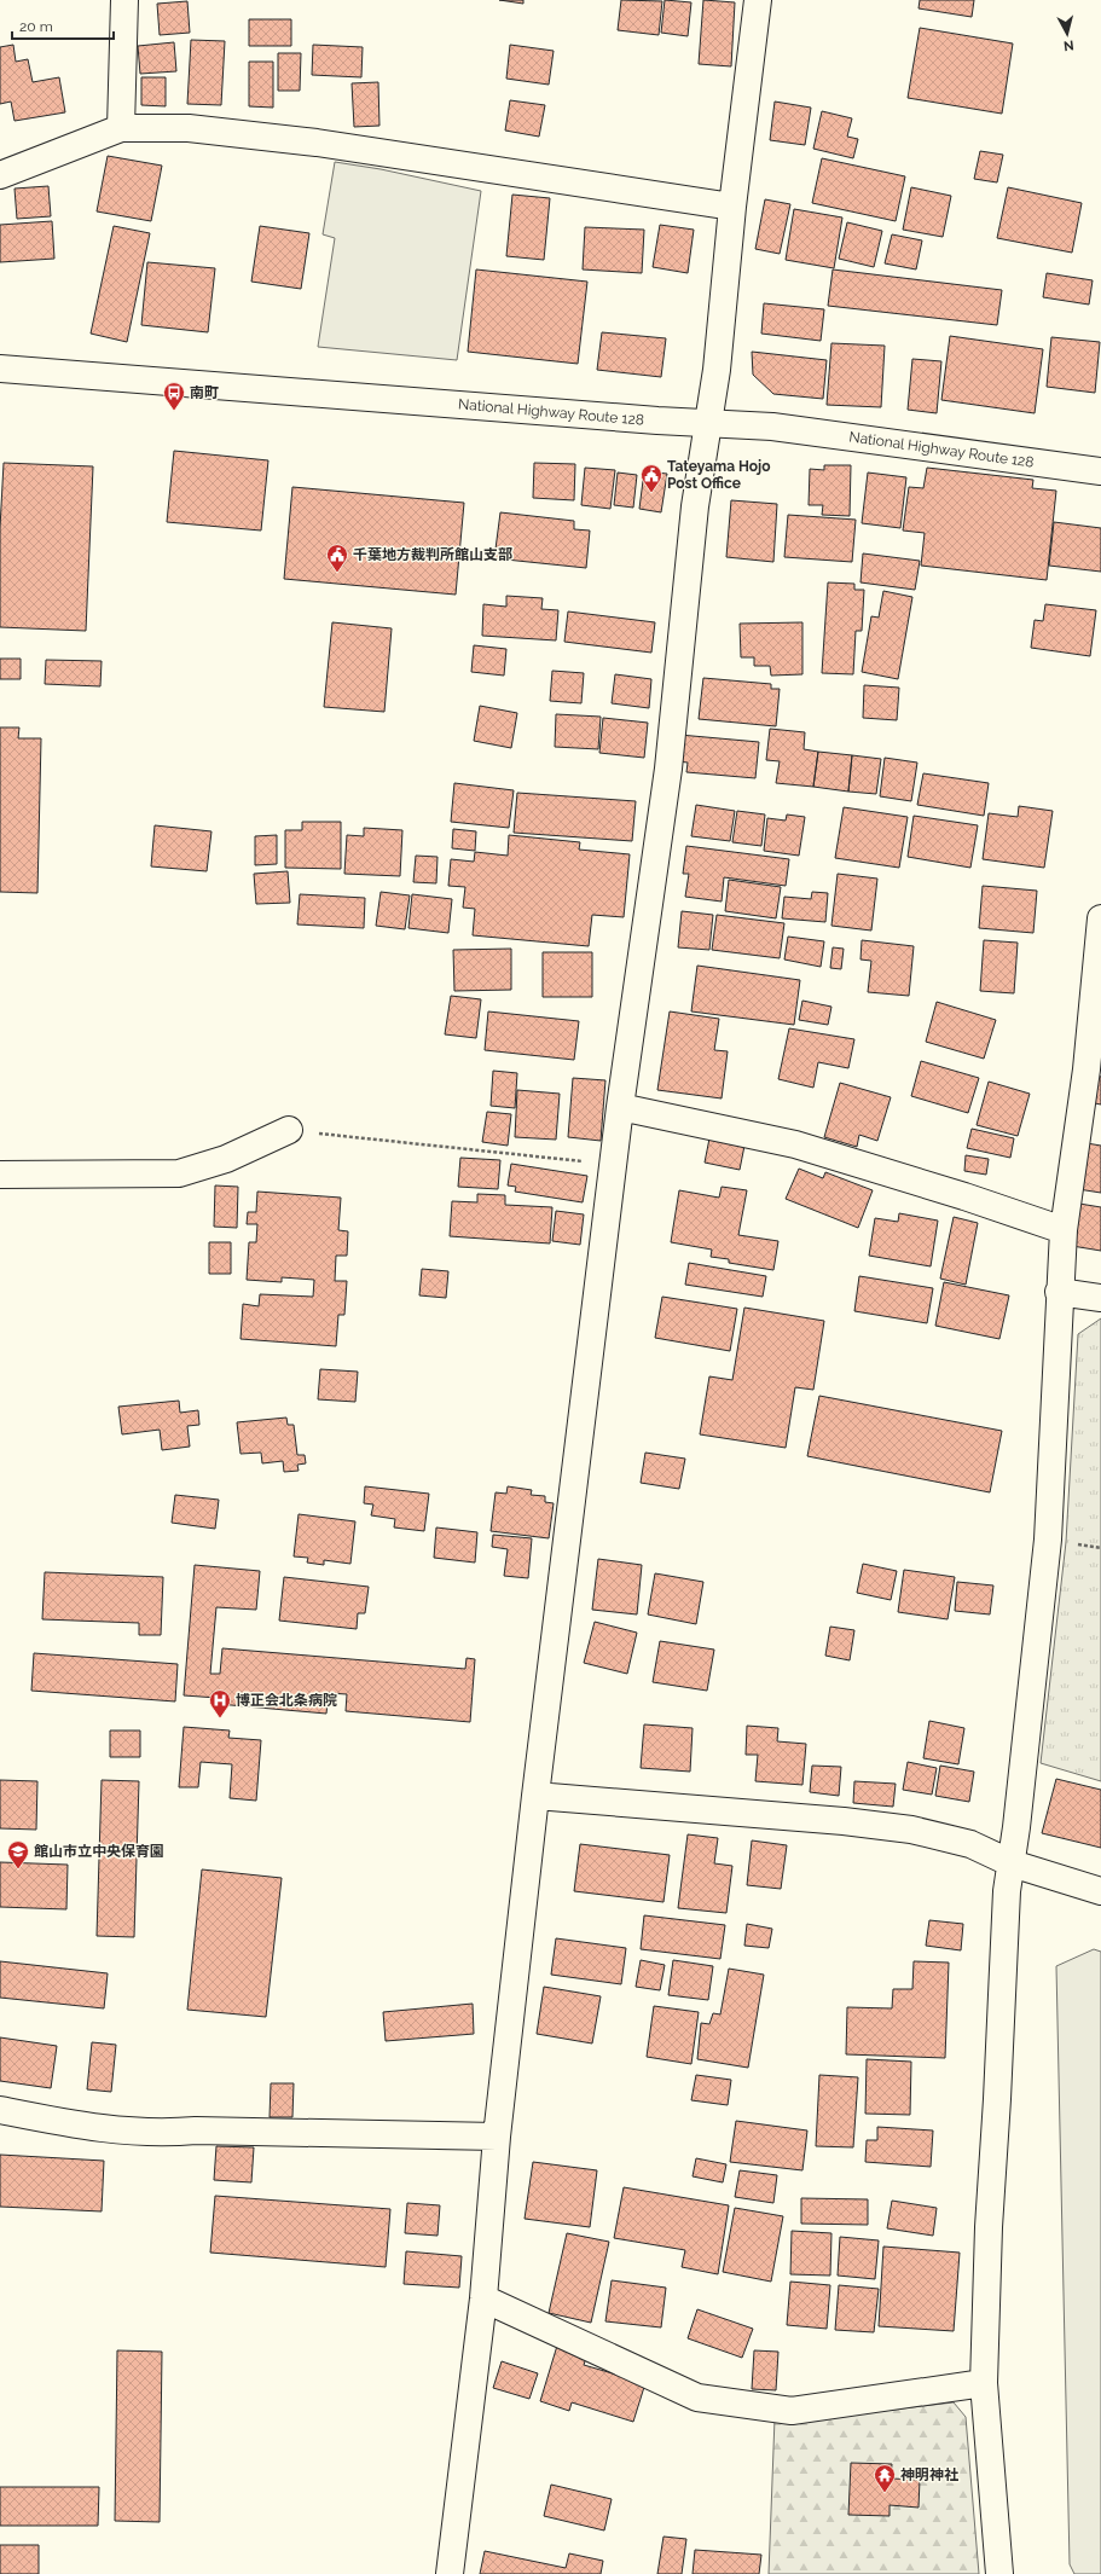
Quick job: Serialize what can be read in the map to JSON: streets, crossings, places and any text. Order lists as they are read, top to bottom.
{
  "streets": {
    "main road": ["National Highway Route 128"]
  },
  "places": {
    "bus stop": ["南町"],
    "public building": ["Tateyama Hojo Post Office", "千葉地方裁判所館山支部"],
    "hospital": ["博正会北条病院"],
    "school or university": ["館山市立中央保育園"],
    "temple": ["神明神社"]
  },
  "scale_bar": "20 m",
  "north": "bottom"
}
